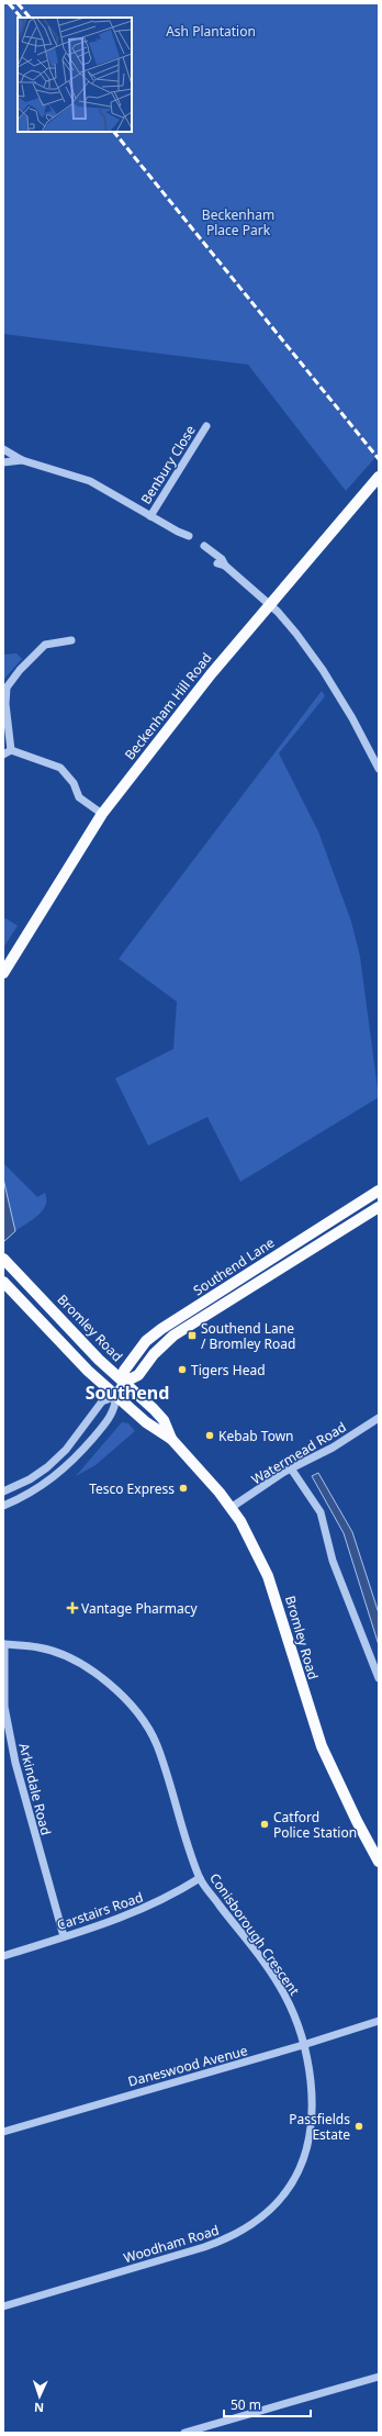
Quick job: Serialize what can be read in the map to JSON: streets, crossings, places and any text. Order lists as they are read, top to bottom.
{
  "streets": {
    "main road": ["Beckenham Hill Road", "Southend Lane", "Bromley Road"],
    "street": [
      "Benbury Close",
      "Watermead Road",
      "Arkindale Road",
      "Carstairs Road",
      "Conisborough Crescent",
      "Daneswood Avenue",
      "Woodham Road"
    ]
  },
  "crossings": [
    ["Southend Lane", "Bromley Road"],
    ["Bromley Road", "Watermead Road"],
    ["Arkindale Road", "Carstairs Road"],
    ["Arkindale Road", "Conisborough Crescent"],
    ["Carstairs Road", "Conisborough Crescent"],
    ["Conisborough Crescent", "Daneswood Avenue"],
    ["Conisborough Crescent", "Woodham Road"],
    ["Daneswood Avenue", "Woodham Road"]
  ],
  "districts": ["Southend"],
  "parks": ["Ash Plantation", "Beckenham Place Park"],
  "places": {
    "transit": ["Southend Lane / Bromley Road"],
    "other": [
      "Tigers Head",
      "Kebab Town",
      "Tesco Express",
      "Catford Police Station",
      "Passfields Estate"
    ],
    "health": ["Vantage Pharmacy"]
  },
  "scale_bar": "50 m",
  "north": "bottom"
}
